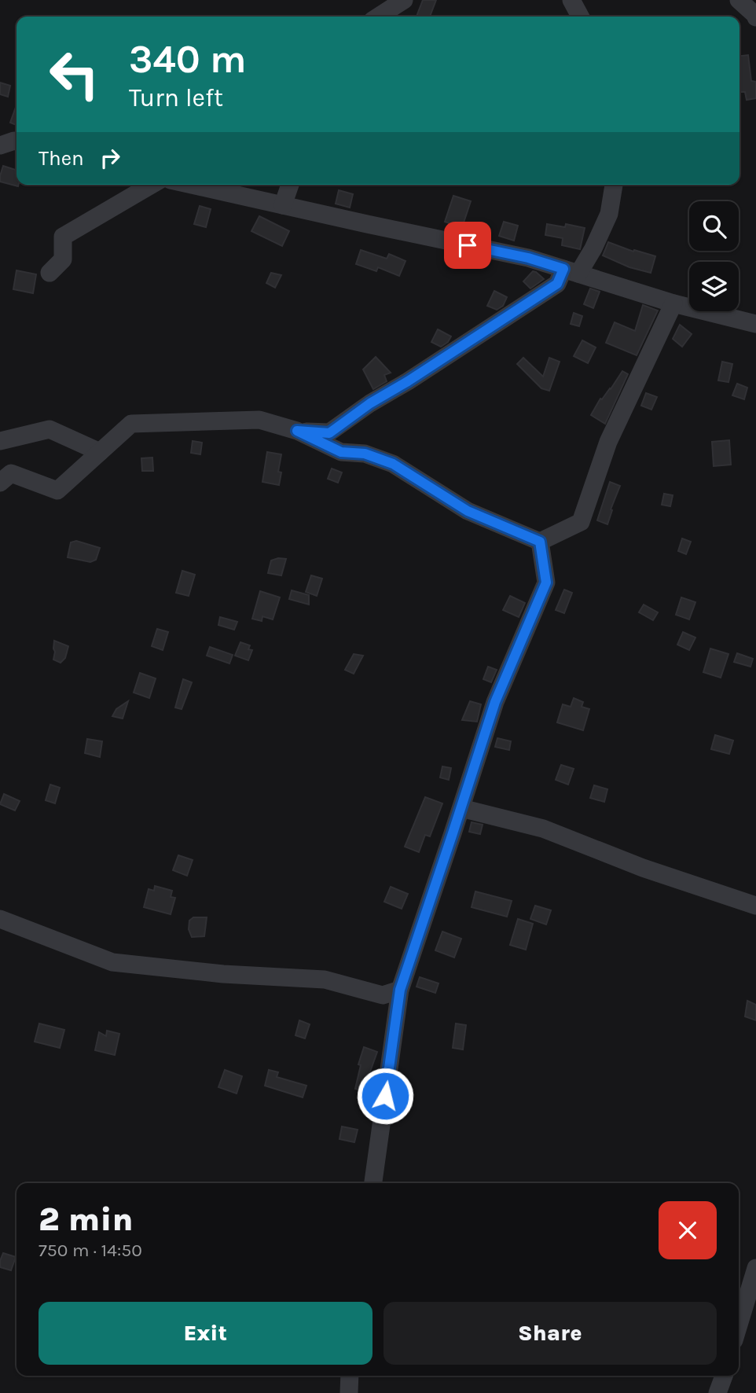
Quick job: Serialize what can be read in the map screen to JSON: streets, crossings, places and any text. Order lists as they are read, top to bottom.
{
  "page": {
    "turn": ["340 m", "Turn left"],
    "then": "Then",
    "heading": ["2 min", "750 m · 14:50"],
    "buttons": ["Exit", "Share"]
  }
}
